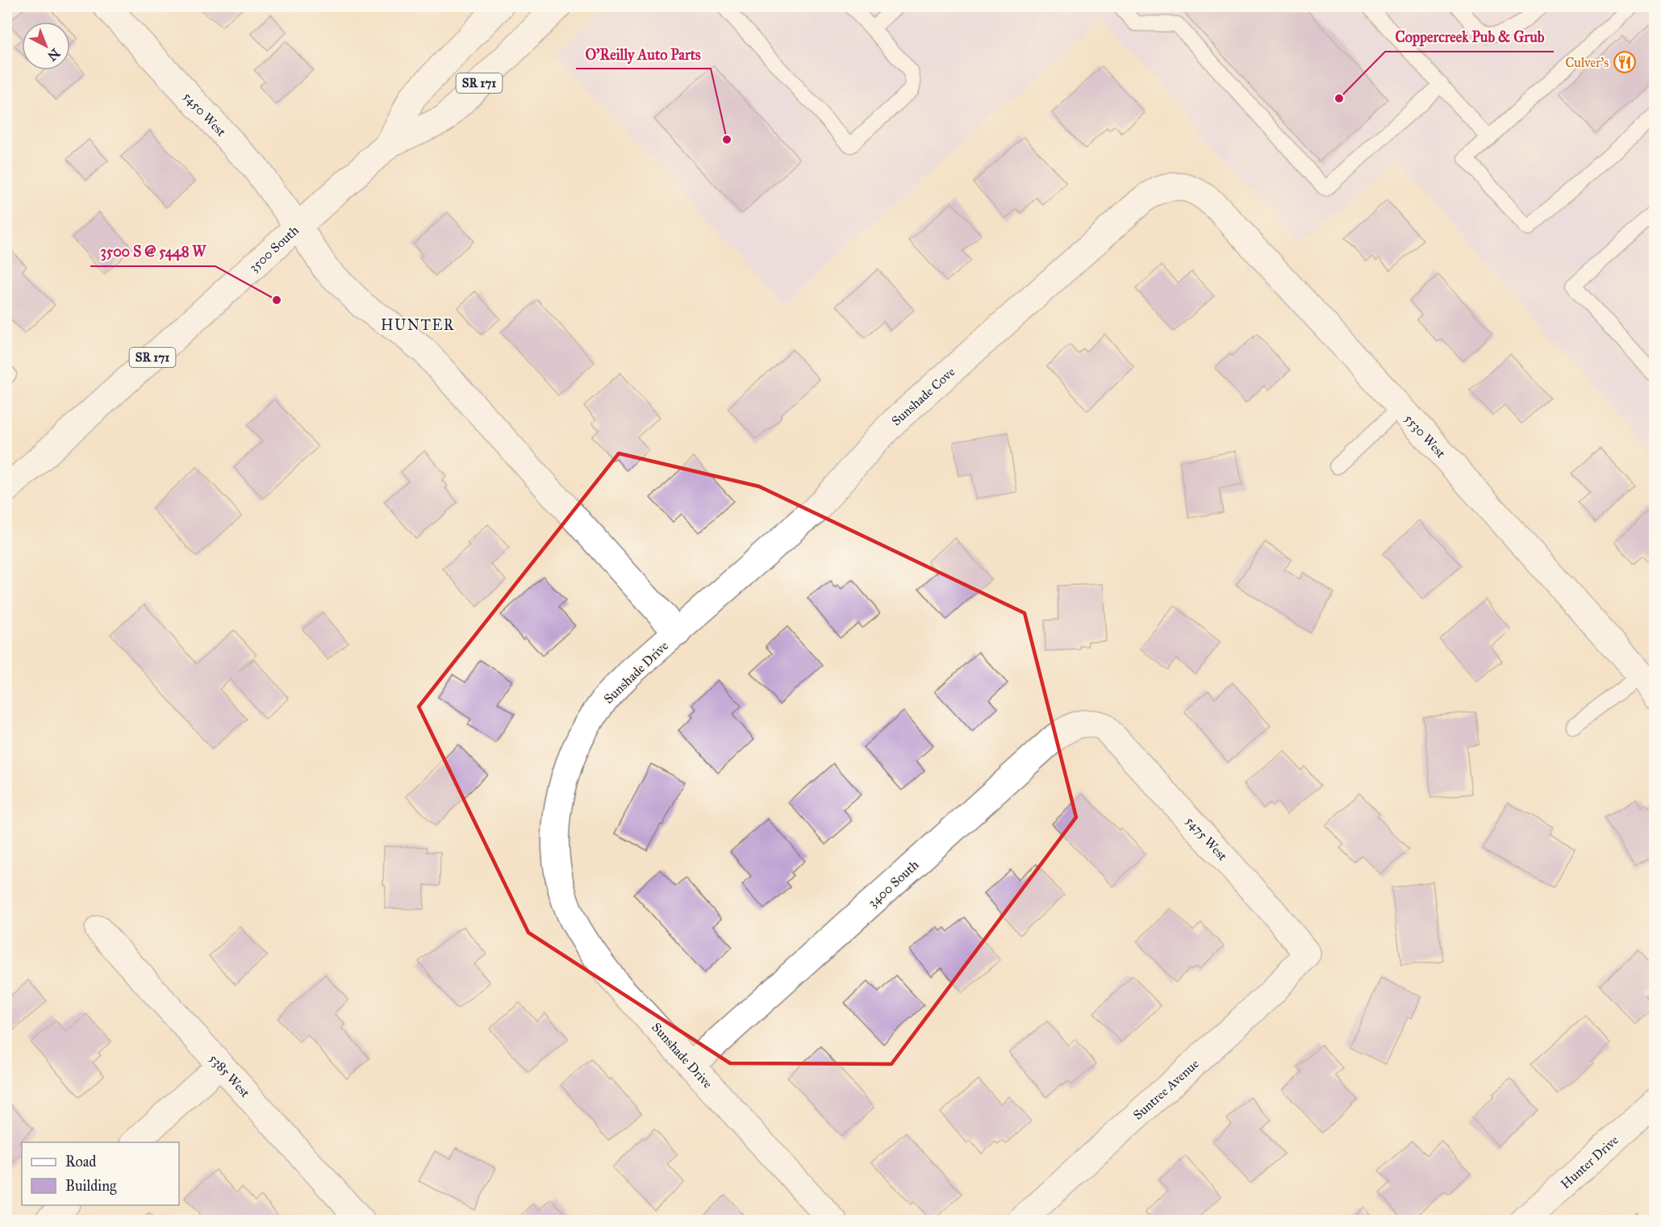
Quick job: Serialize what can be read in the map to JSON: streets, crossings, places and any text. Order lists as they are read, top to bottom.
{
  "streets": {
    "street": [
      "SR 171",
      "5450 West",
      "3500 South",
      "Sunshade Cove",
      "5530 West",
      "Sunshade Drive",
      "5475 West",
      "3400 South",
      "5385 West",
      "Suntree Avenue",
      "Hunter Drive"
    ]
  },
  "crossings": [
    ["5450 West", "3500 South"],
    ["5450 West", "Sunshade Drive"],
    ["3500 South", "Sunshade Drive"],
    ["Sunshade Cove", "5530 West"],
    ["Sunshade Cove", "Sunshade Drive"],
    ["Sunshade Drive", "3400 South"],
    ["5475 West", "3400 South"],
    ["5475 West", "Suntree Avenue"]
  ],
  "districts": ["HUNTER"],
  "places": {
    "restaurant": ["Culver's"],
    "other": ["Coppercreek Pub & Grub", "O'Reilly Auto Parts", "3500 S @ 5448 W"]
  },
  "legend": ["Road", "Building"],
  "north": "bottom right"
}
